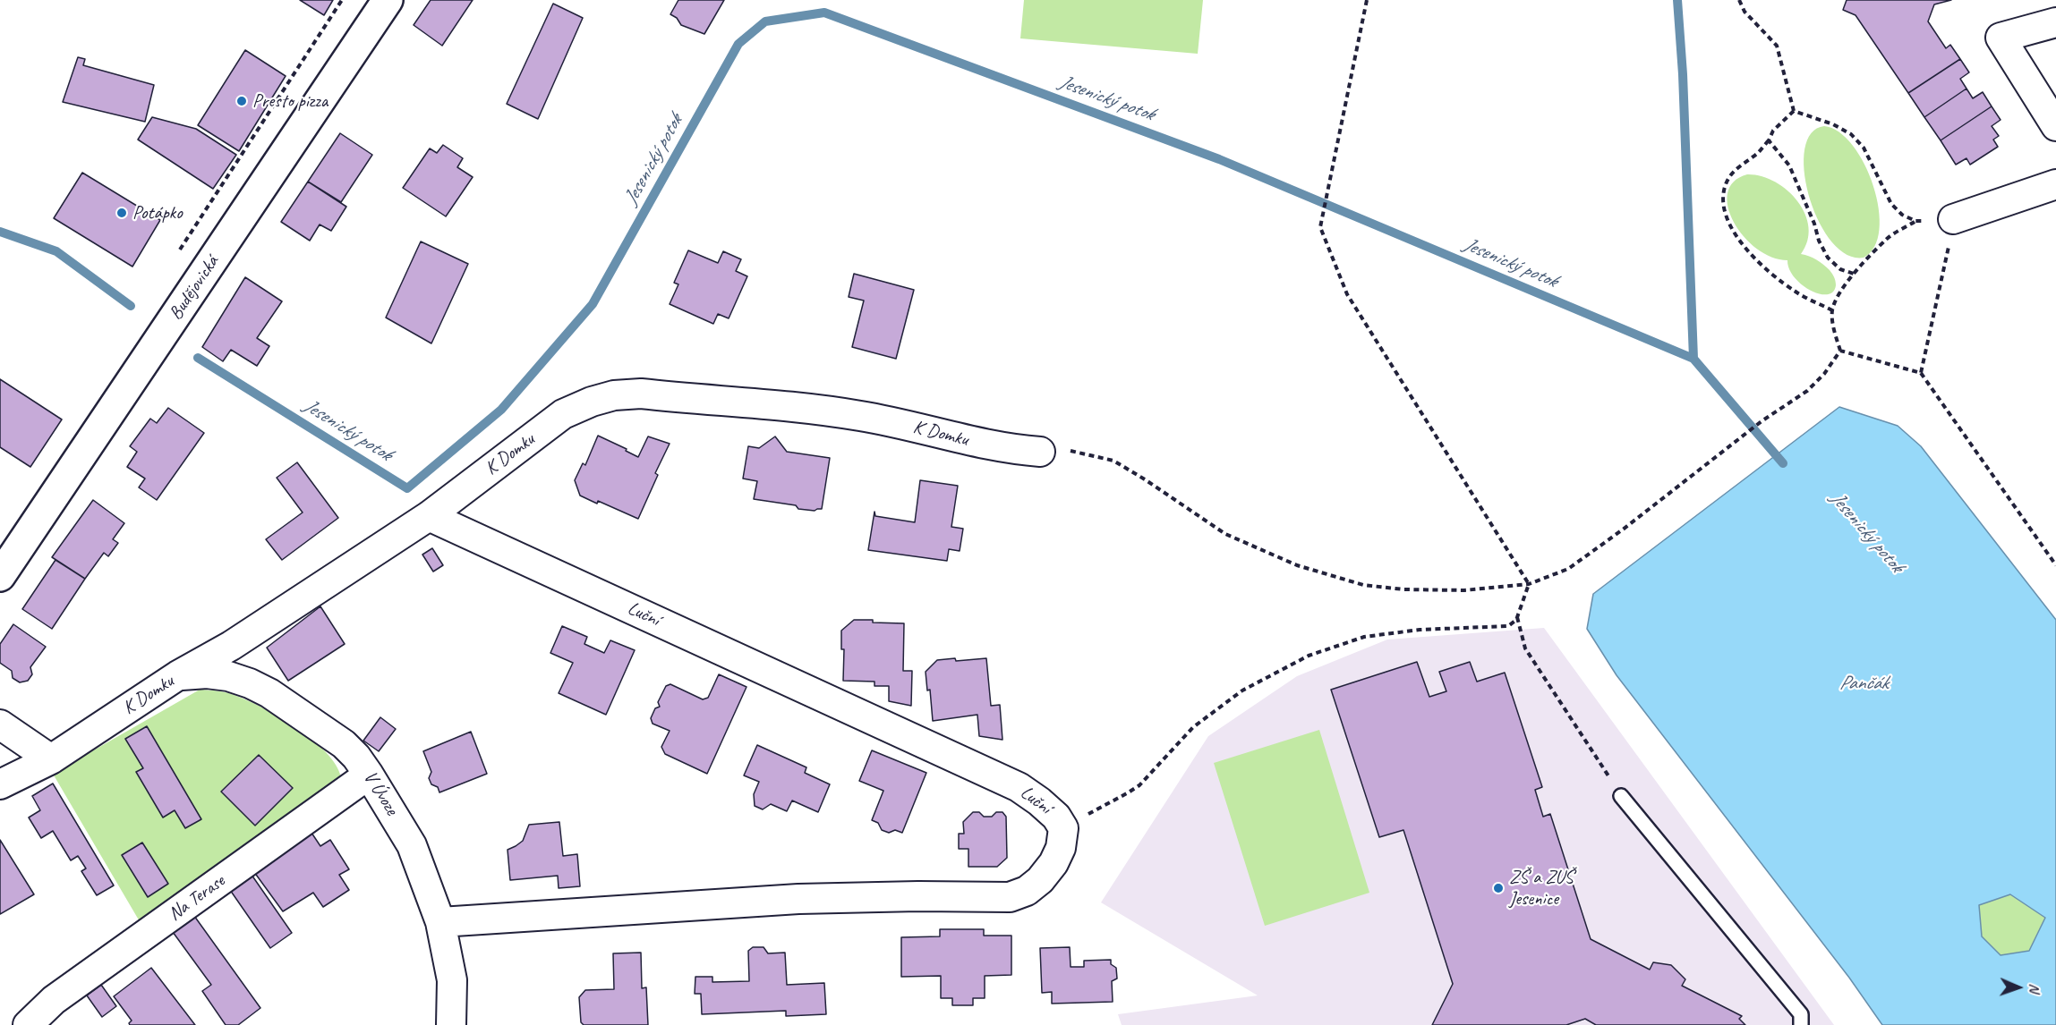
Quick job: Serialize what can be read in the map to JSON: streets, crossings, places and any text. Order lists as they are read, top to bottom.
{
  "streets": {
    "main road": ["Budějovická"],
    "street": [
      "K Domku",
      "Luční",
      "V Úvoze",
      "Na Terase"
    ]
  },
  "crossings": [
    ["K Domku", "Luční"],
    ["K Domku", "V Úvoze"],
    ["Luční", "V Úvoze"],
    ["V Úvoze", "Na Terase"]
  ],
  "water": ["Jesenický potok", "Pančák"],
  "places": ["Presto pizza", "Potápko", "ZŠ a ZUŠ Jesenice"],
  "north": "right"
}
